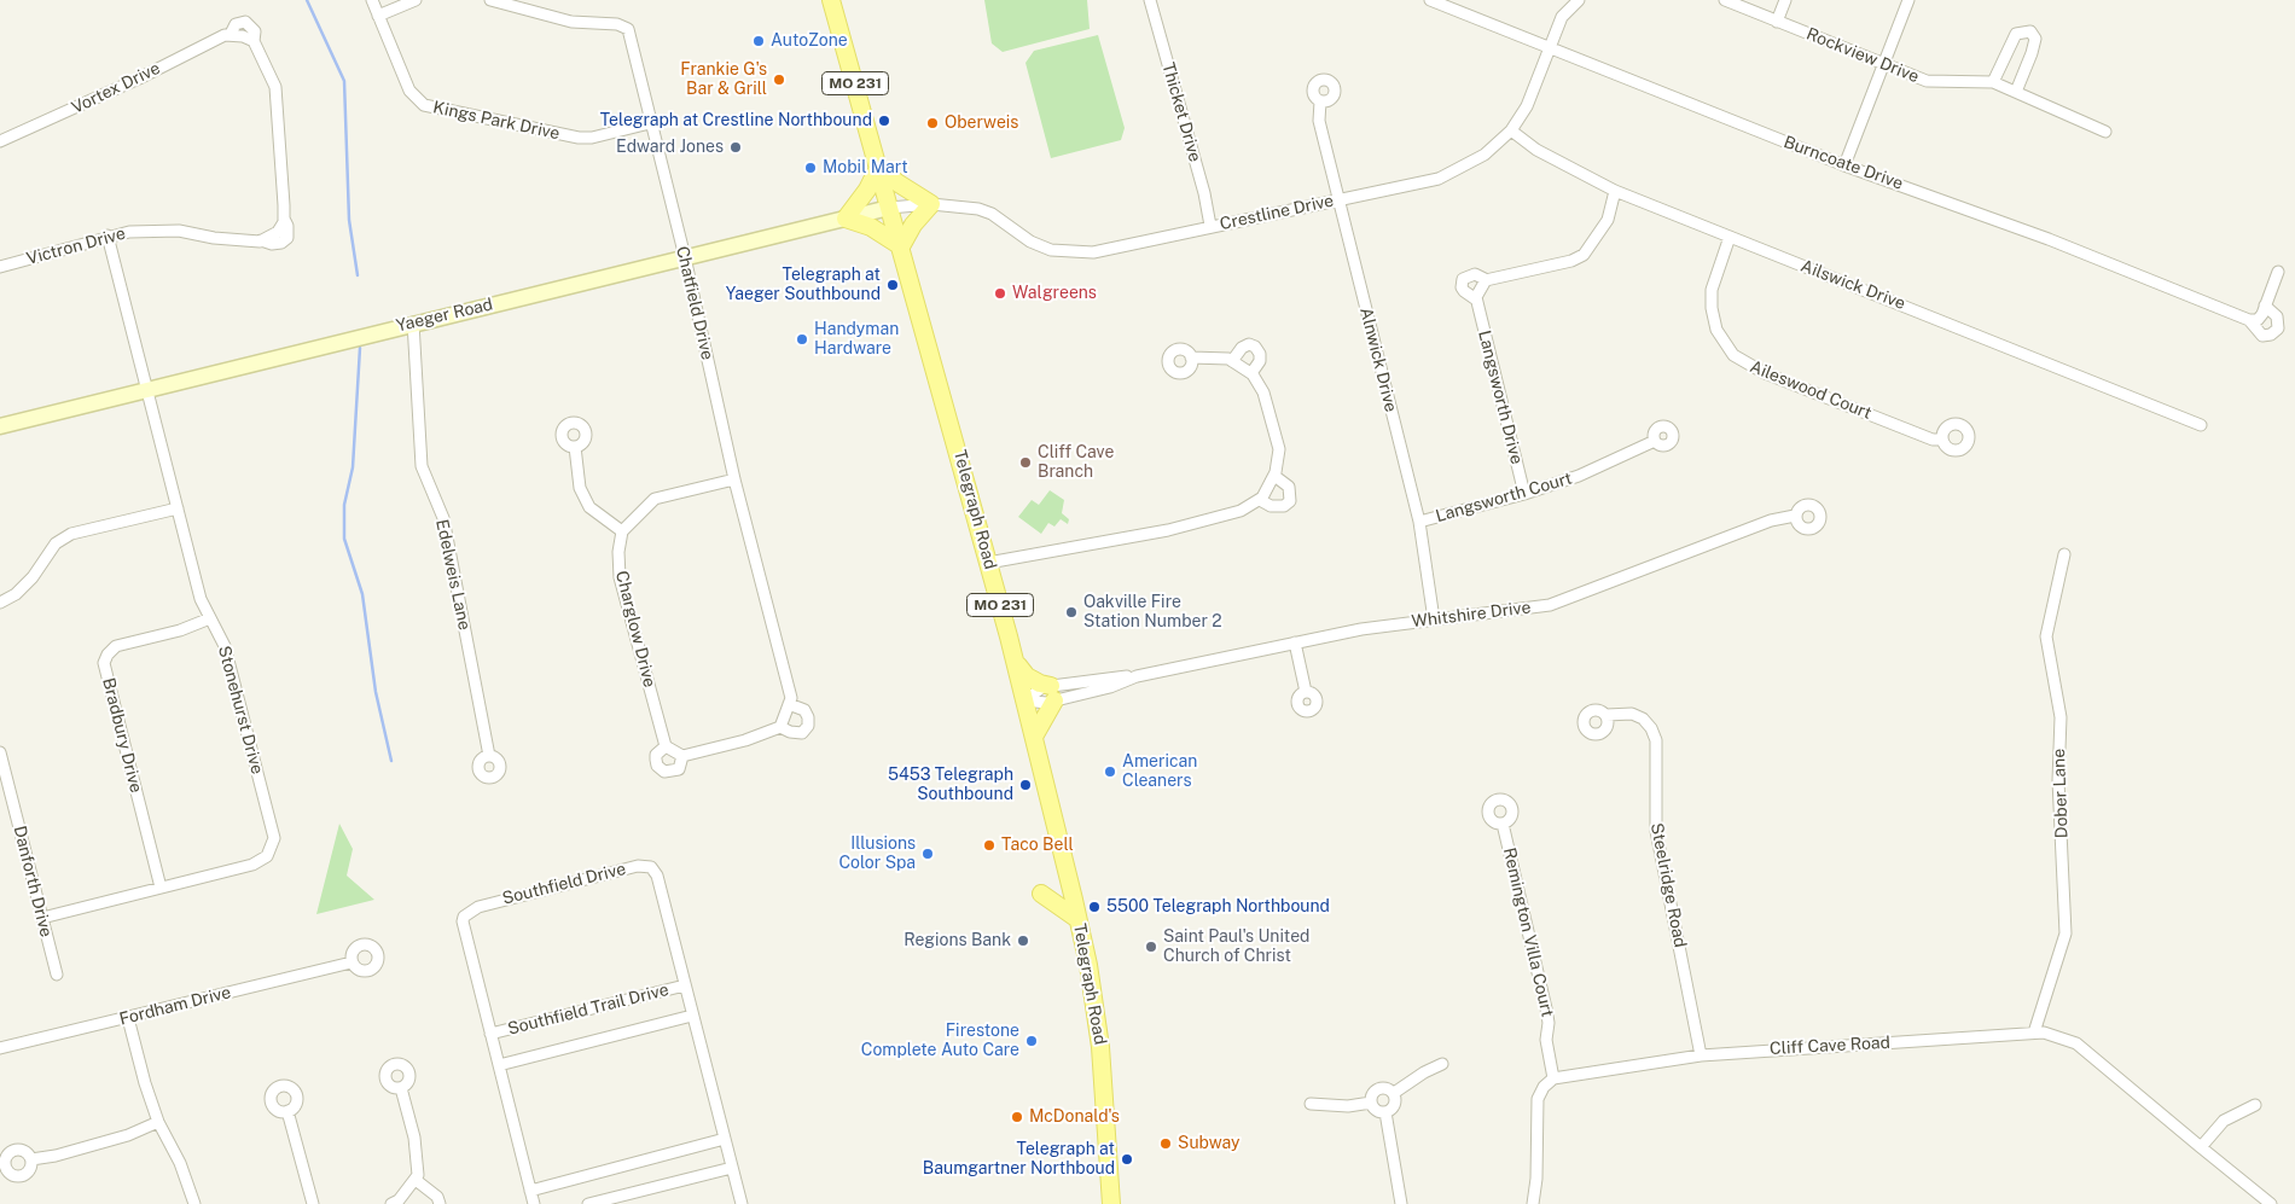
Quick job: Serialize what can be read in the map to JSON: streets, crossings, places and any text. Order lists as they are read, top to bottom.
{
  "streets": {
    "main road": ["MO 231", "Telegraph Road"],
    "street": [
      "Rockview Drive",
      "Vortex Drive",
      "Thicket Drive",
      "Kings Park Drive",
      "Burncoate Drive",
      "Crestline Drive",
      "Victron Drive",
      "Ailswick Drive",
      "Chatfield Drive",
      "Yaeger Road",
      "Alnwick Drive",
      "Aileswood Court",
      "Langsworth Drive",
      "Langsworth Court",
      "Edelweis Lane",
      "Whitshire Drive",
      "Charglow Drive",
      "Stonehurst Drive",
      "Bradbury Drive",
      "Dober Lane",
      "Danforth Drive",
      "Southfield Drive",
      "Steelridge Road",
      "Remington Villa Court",
      "Fordham Drive",
      "Southfield Trail Drive",
      "Cliff Cave Road"
    ]
  },
  "crossings": [
    ["Vortex Drive", "Victron Drive"],
    ["Thicket Drive", "Crestline Drive"],
    ["Kings Park Drive", "Chatfield Drive"],
    ["Burncoate Drive", "Crestline Drive"],
    ["Crestline Drive", "Ailswick Drive"],
    ["Crestline Drive", "Yaeger Road"],
    ["Crestline Drive", "Alnwick Drive"],
    ["Crestline Drive", "Telegraph Road"],
    ["Victron Drive", "Stonehurst Drive"],
    ["Ailswick Drive", "Aileswood Court"],
    ["Ailswick Drive", "Langsworth Drive"],
    ["Chatfield Drive", "Yaeger Road"],
    ["Chatfield Drive", "Charglow Drive"],
    ["Yaeger Road", "Telegraph Road"],
    ["Yaeger Road", "Edelweis Lane"],
    ["Yaeger Road", "Stonehurst Drive"],
    ["Alnwick Drive", "Langsworth Court"],
    ["Alnwick Drive", "Whitshire Drive"],
    ["Langsworth Drive", "Langsworth Court"],
    ["Telegraph Road", "Whitshire Drive"],
    ["Stonehurst Drive", "Bradbury Drive"],
    ["Stonehurst Drive", "Danforth Drive"],
    ["Dober Lane", "Cliff Cave Road"],
    ["Southfield Drive", "Southfield Trail Drive"],
    ["Steelridge Road", "Cliff Cave Road"],
    ["Remington Villa Court", "Cliff Cave Road"]
  ],
  "places": [
    "AutoZone",
    "Frankie G's Bar & Grill",
    "Telegraph at Crestline Northbound",
    "Oberweis",
    "Edward Jones",
    "Mobil Mart",
    "Telegraph at Yaeger Southbound",
    "Walgreens",
    "Handyman Hardware",
    "Cliff Cave Branch",
    "Oakville Fire Station Number 2",
    "American Cleaners",
    "5453 Telegraph Southbound",
    "Taco Bell",
    "Illusions Color Spa",
    "5500 Telegraph Northbound",
    "Regions Bank",
    "Saint Paul's United Church of Christ",
    "Firestone Complete Auto Care",
    "McDonald's",
    "Subway",
    "Telegraph at Baumgartner Northboud"
  ]
}
